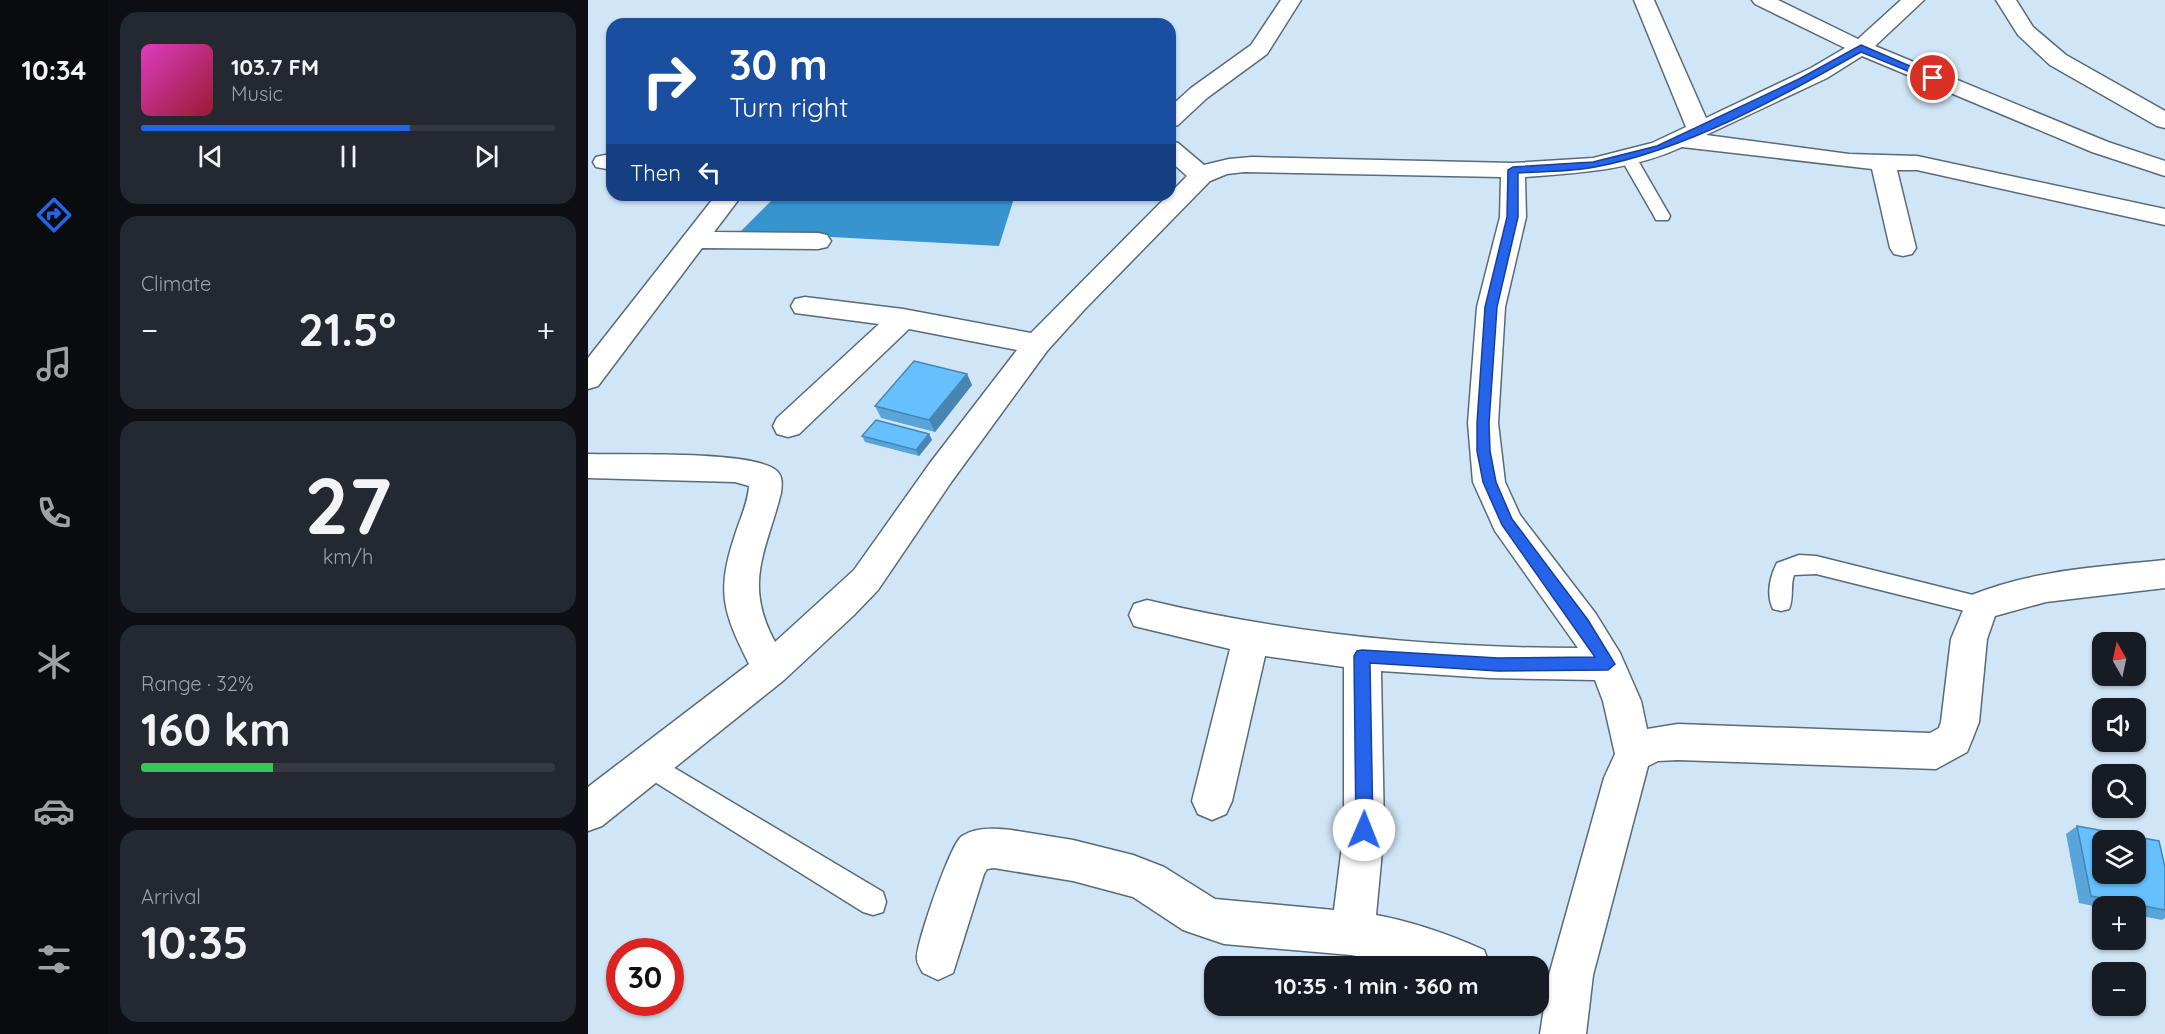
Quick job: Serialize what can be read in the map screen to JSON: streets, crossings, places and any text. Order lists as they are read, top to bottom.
{
  "north": "top",
  "page": {
    "tabs": "10:34",
    "turn": ["30 m", "Turn right"],
    "song": ["103.7 FM", "Music"],
    "then": "Then",
    "tile": [
      "Climate",
      ["27", "km/h"],
      ["Range · 32%", "160 km"],
      ["Arrival", "10:35"]
    ],
    "heat": ["−", "21.5°", "+"],
    "map_buttons": ["+", "−"],
    "limit": "30",
    "trip": "10:35 · 1 min · 360 m"
  }
}
